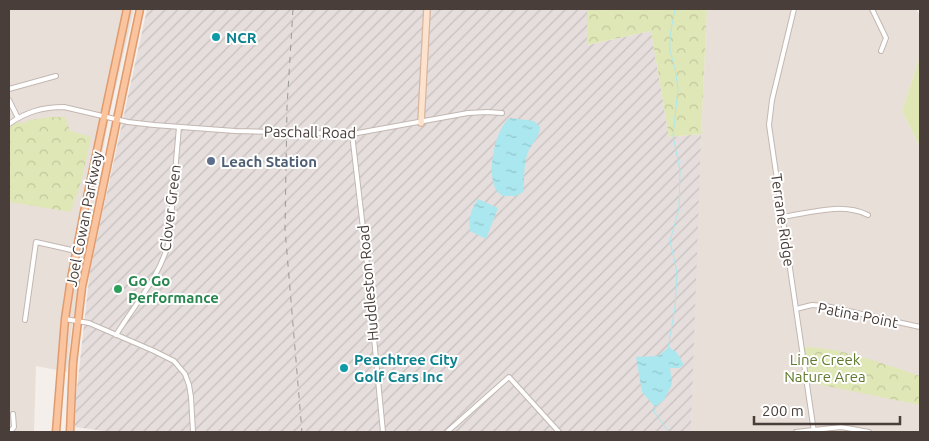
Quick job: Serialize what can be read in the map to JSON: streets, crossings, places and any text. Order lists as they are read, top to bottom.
{
  "streets": {
    "main road": ["Joel Cowan Parkway"],
    "street": [
      "Paschall Road",
      "Clover Green",
      "Terrane Ridge",
      "Huddleston Road",
      "Patina Point"
    ]
  },
  "crossings": [
    ["Paschall Road", "Clover Green"],
    ["Paschall Road", "Joel Cowan Parkway"],
    ["Paschall Road", "Huddleston Road"],
    ["Terrane Ridge", "Patina Point"]
  ],
  "parks": ["Line Creek Nature Area"],
  "places": [
    "NCR",
    "Leach Station",
    "Go Go Performance",
    "Peachtree City Golf Cars Inc"
  ],
  "scale_bar": "200 m"
}
